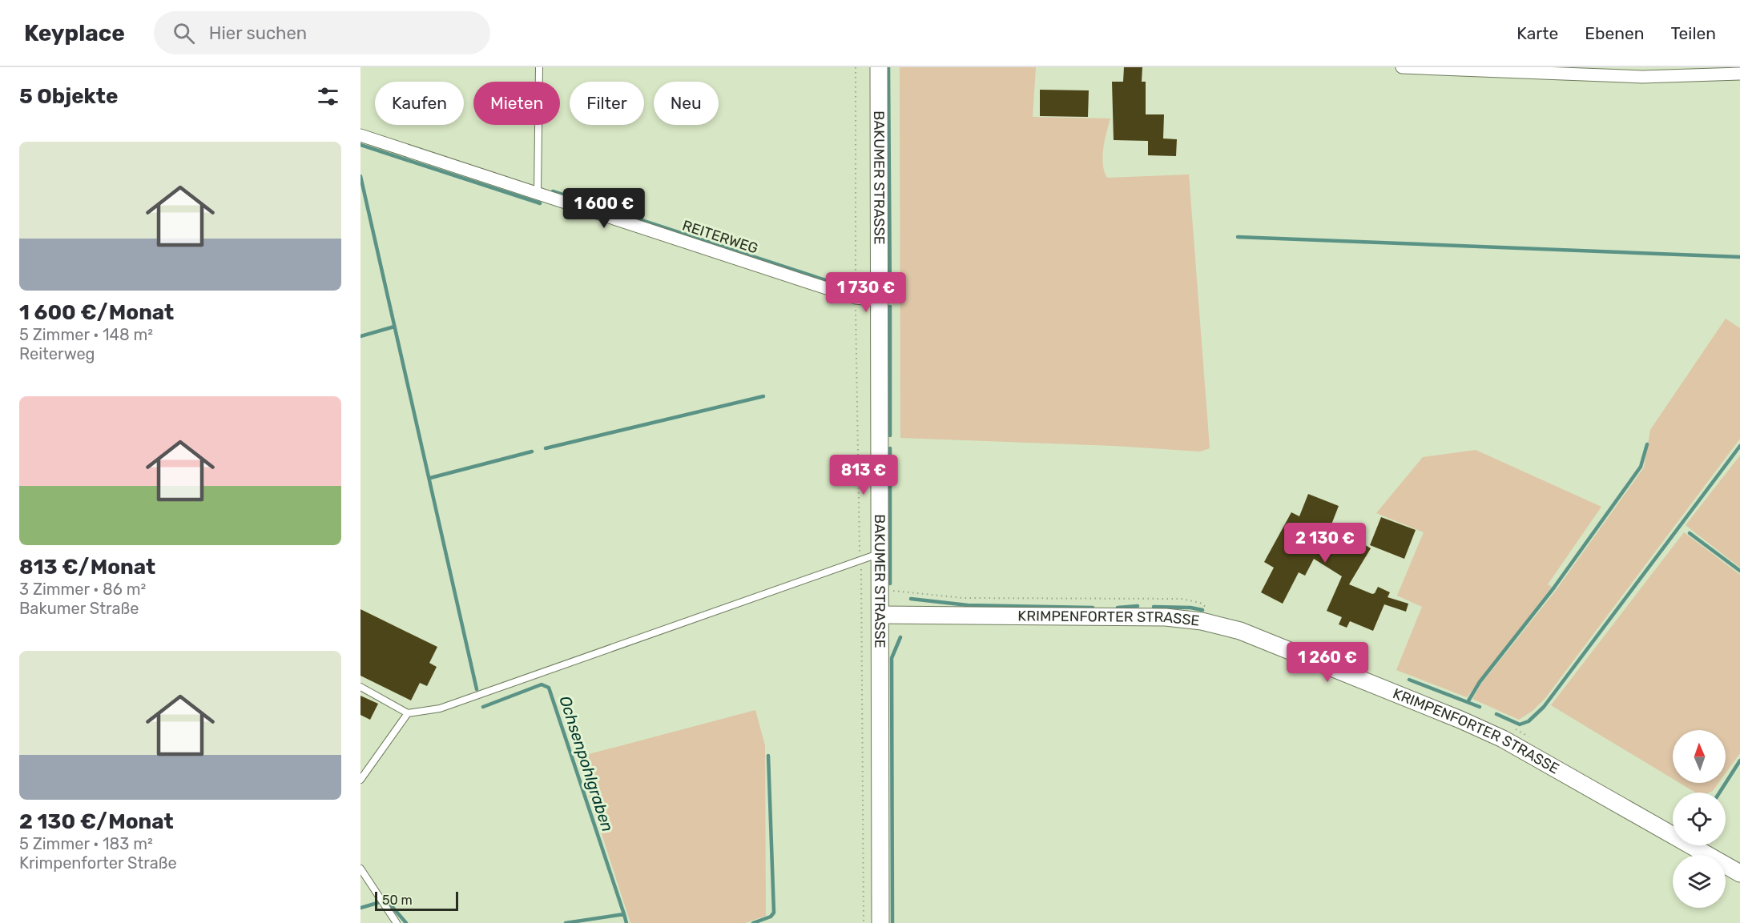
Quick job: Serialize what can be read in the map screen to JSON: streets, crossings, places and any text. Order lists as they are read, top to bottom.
{
  "streets": {
    "street": ["BAKUMER STRASSE", "REITERWEG", "KRIMPENFORTER STRASSE"]
  },
  "crossings": [
    ["BAKUMER STRASSE", "REITERWEG"],
    ["BAKUMER STRASSE", "KRIMPENFORTER STRASSE"]
  ],
  "water": ["Ochsenpohlgraben"],
  "scale_bar": "50 m",
  "north": "top",
  "page": {
    "header": "Keyplace",
    "search": "Hier suchen",
    "nav": ["Karte", "Ebenen", "Teilen"],
    "heading": "5 Objekte",
    "chip": [
      "Kaufen",
      "Mieten",
      "Filter",
      "Neu"
    ],
    "list": [
      {
        "name": "1 600 €/Monat",
        "note": "5 Zimmer · 148 m² · Reiterweg"
      },
      {
        "name": "813 €/Monat",
        "note": "3 Zimmer · 86 m² · Bakumer Straße"
      },
      {
        "name": "2 130 €/Monat",
        "note": "5 Zimmer · 183 m² · Krimpenforter Straße"
      }
    ],
    "price": [
      "1 600 €",
      "1 730 €",
      "813 €",
      "2 130 €",
      "1 260 €"
    ],
    "scale": "50 m"
  }
}
